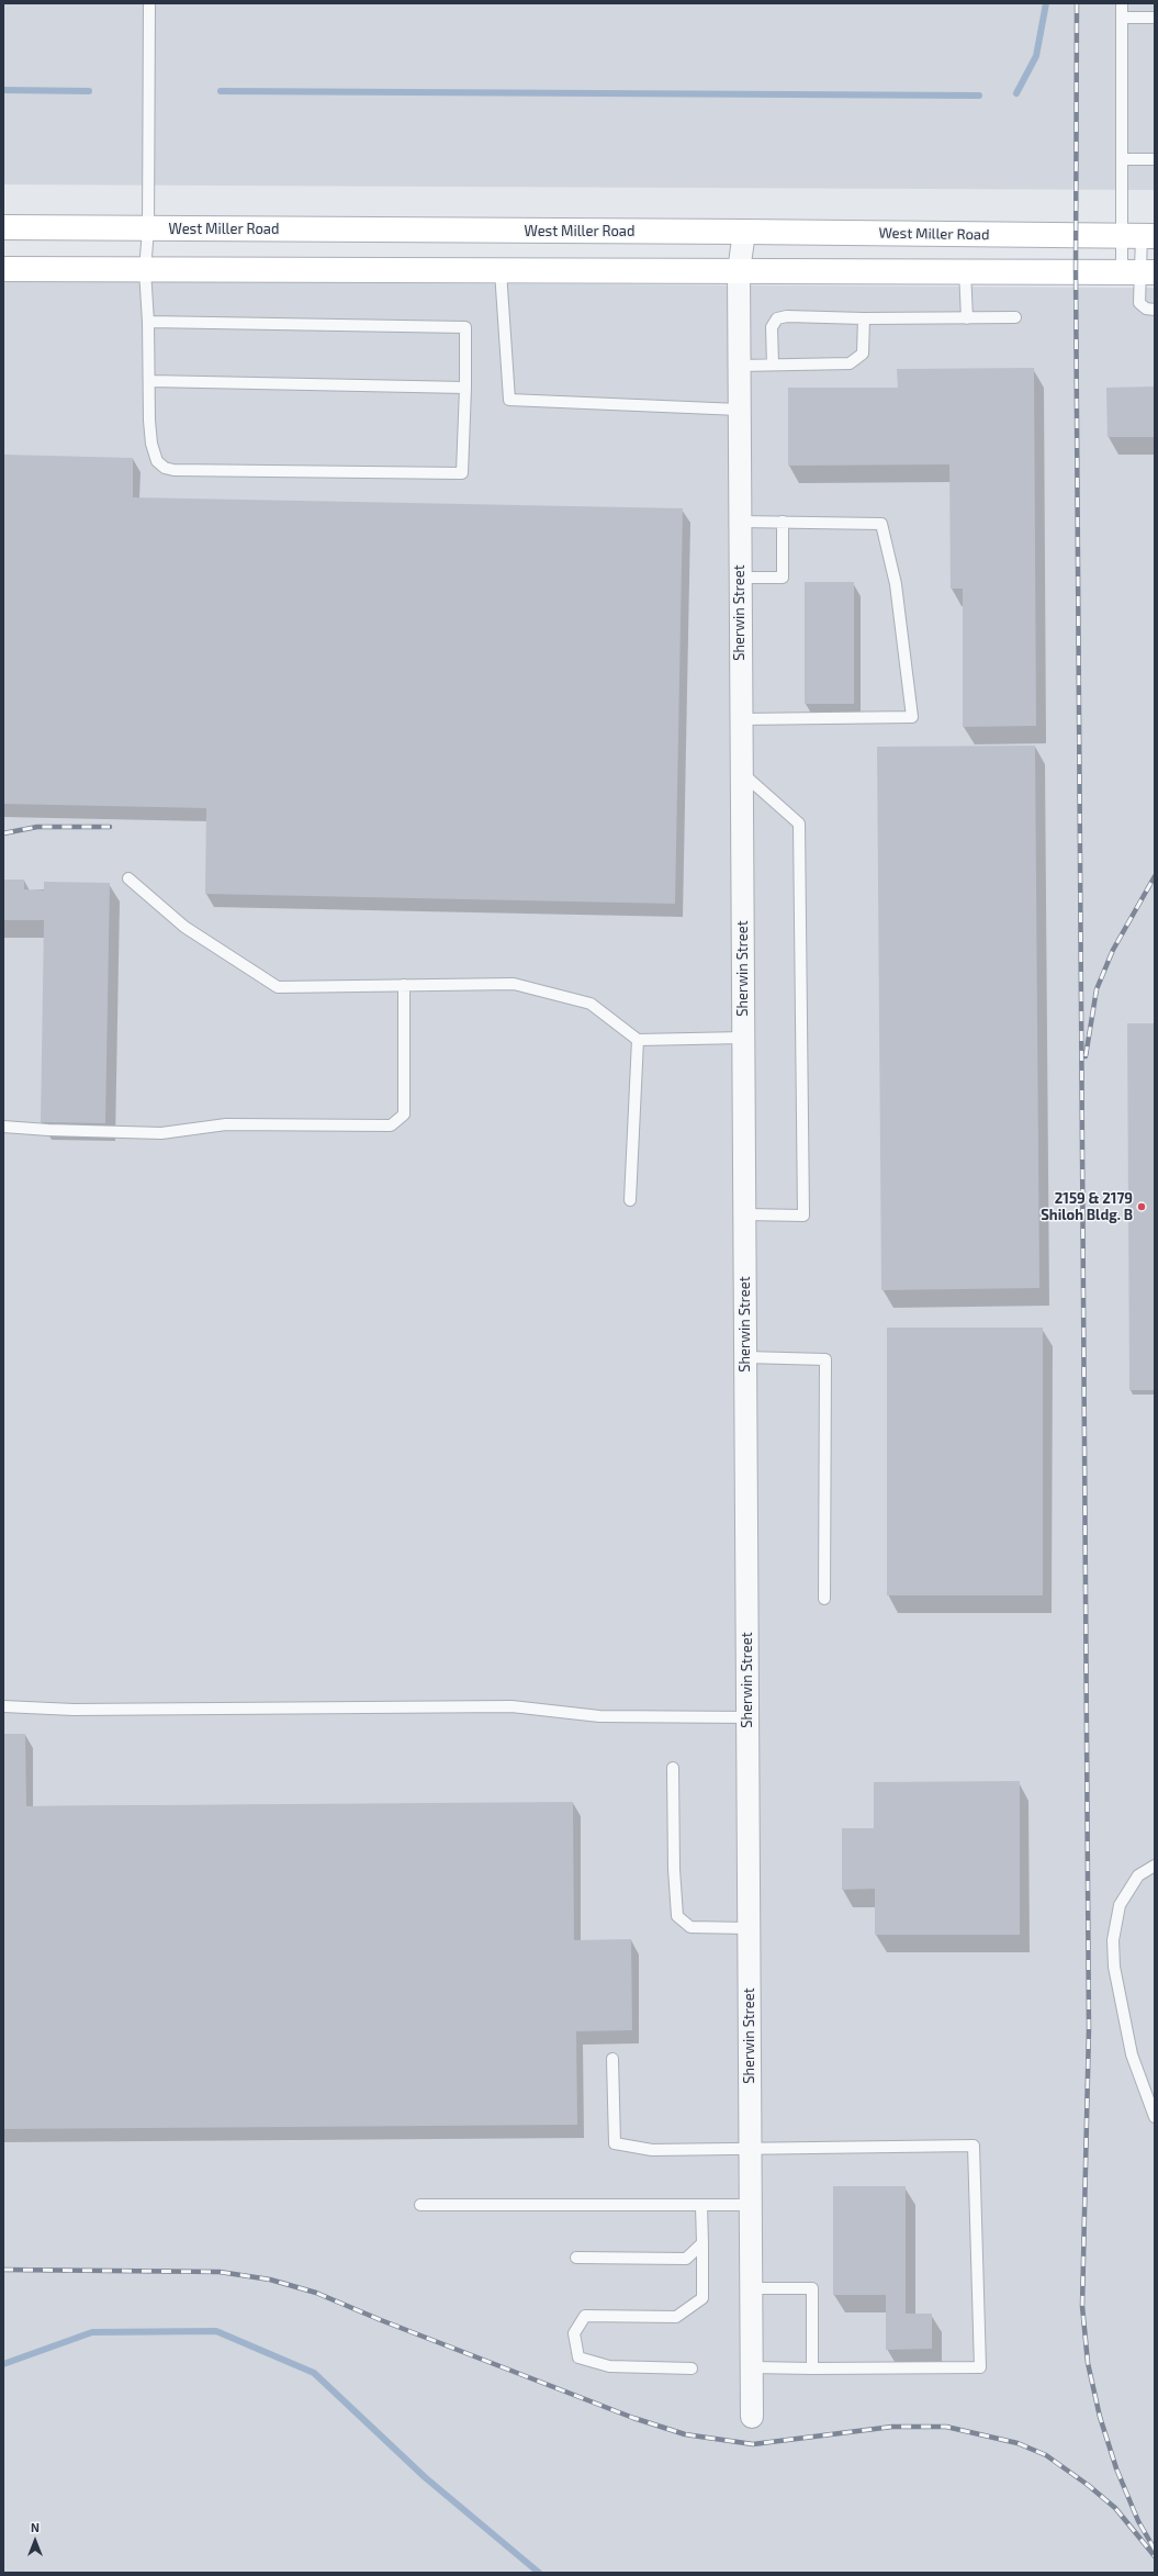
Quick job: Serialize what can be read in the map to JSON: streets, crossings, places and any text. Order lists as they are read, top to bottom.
{
  "streets": {
    "main road": ["West Miller Road"],
    "street": ["Sherwin Street"]
  },
  "crossings": [
    ["West Miller Road", "Sherwin Street"]
  ],
  "places": ["2159 & 2179 Shiloh Bldg. B"],
  "north": "top"
}
